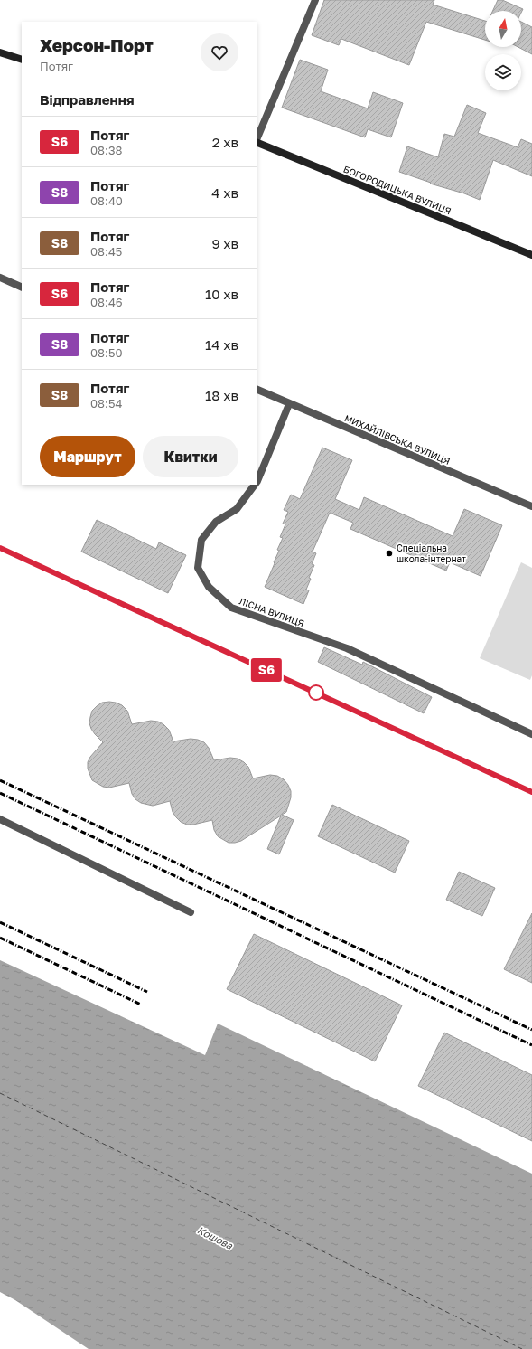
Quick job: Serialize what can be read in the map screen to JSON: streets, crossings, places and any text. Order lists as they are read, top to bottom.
{
  "streets": {
    "street": ["БОГОРОДИЦЬКА ВУЛИЦЯ", "МИХАЙЛІВСЬКА ВУЛИЦЯ", "ЛІСНА ВУЛИЦЯ"]
  },
  "crossings": [
    ["МИХАЙЛІВСЬКА ВУЛИЦЯ", "ЛІСНА ВУЛИЦЯ"]
  ],
  "water": ["Кошова"],
  "places": ["Спеціальна школа-інтернат"],
  "north": "top",
  "page": {
    "on_map": "S6",
    "heading": [
      ["Херсон-Порт", "Потяг"],
      "Відправлення"
    ],
    "list": [
      {
        "mark": "S6",
        "name": "Потяг",
        "note": "08:38",
        "value": "2 хв"
      },
      {
        "mark": "S8",
        "name": "Потяг",
        "note": "08:40",
        "value": "4 хв"
      },
      {
        "mark": "S8",
        "name": "Потяг",
        "note": "08:45",
        "value": "9 хв"
      },
      {
        "mark": "S6",
        "name": "Потяг",
        "note": "08:46",
        "value": "10 хв"
      },
      {
        "mark": "S8",
        "name": "Потяг",
        "note": "08:50",
        "value": "14 хв"
      },
      {
        "mark": "S8",
        "name": "Потяг",
        "note": "08:54",
        "value": "18 хв"
      }
    ],
    "buttons": ["Маршрут", "Квитки"]
  }
}
